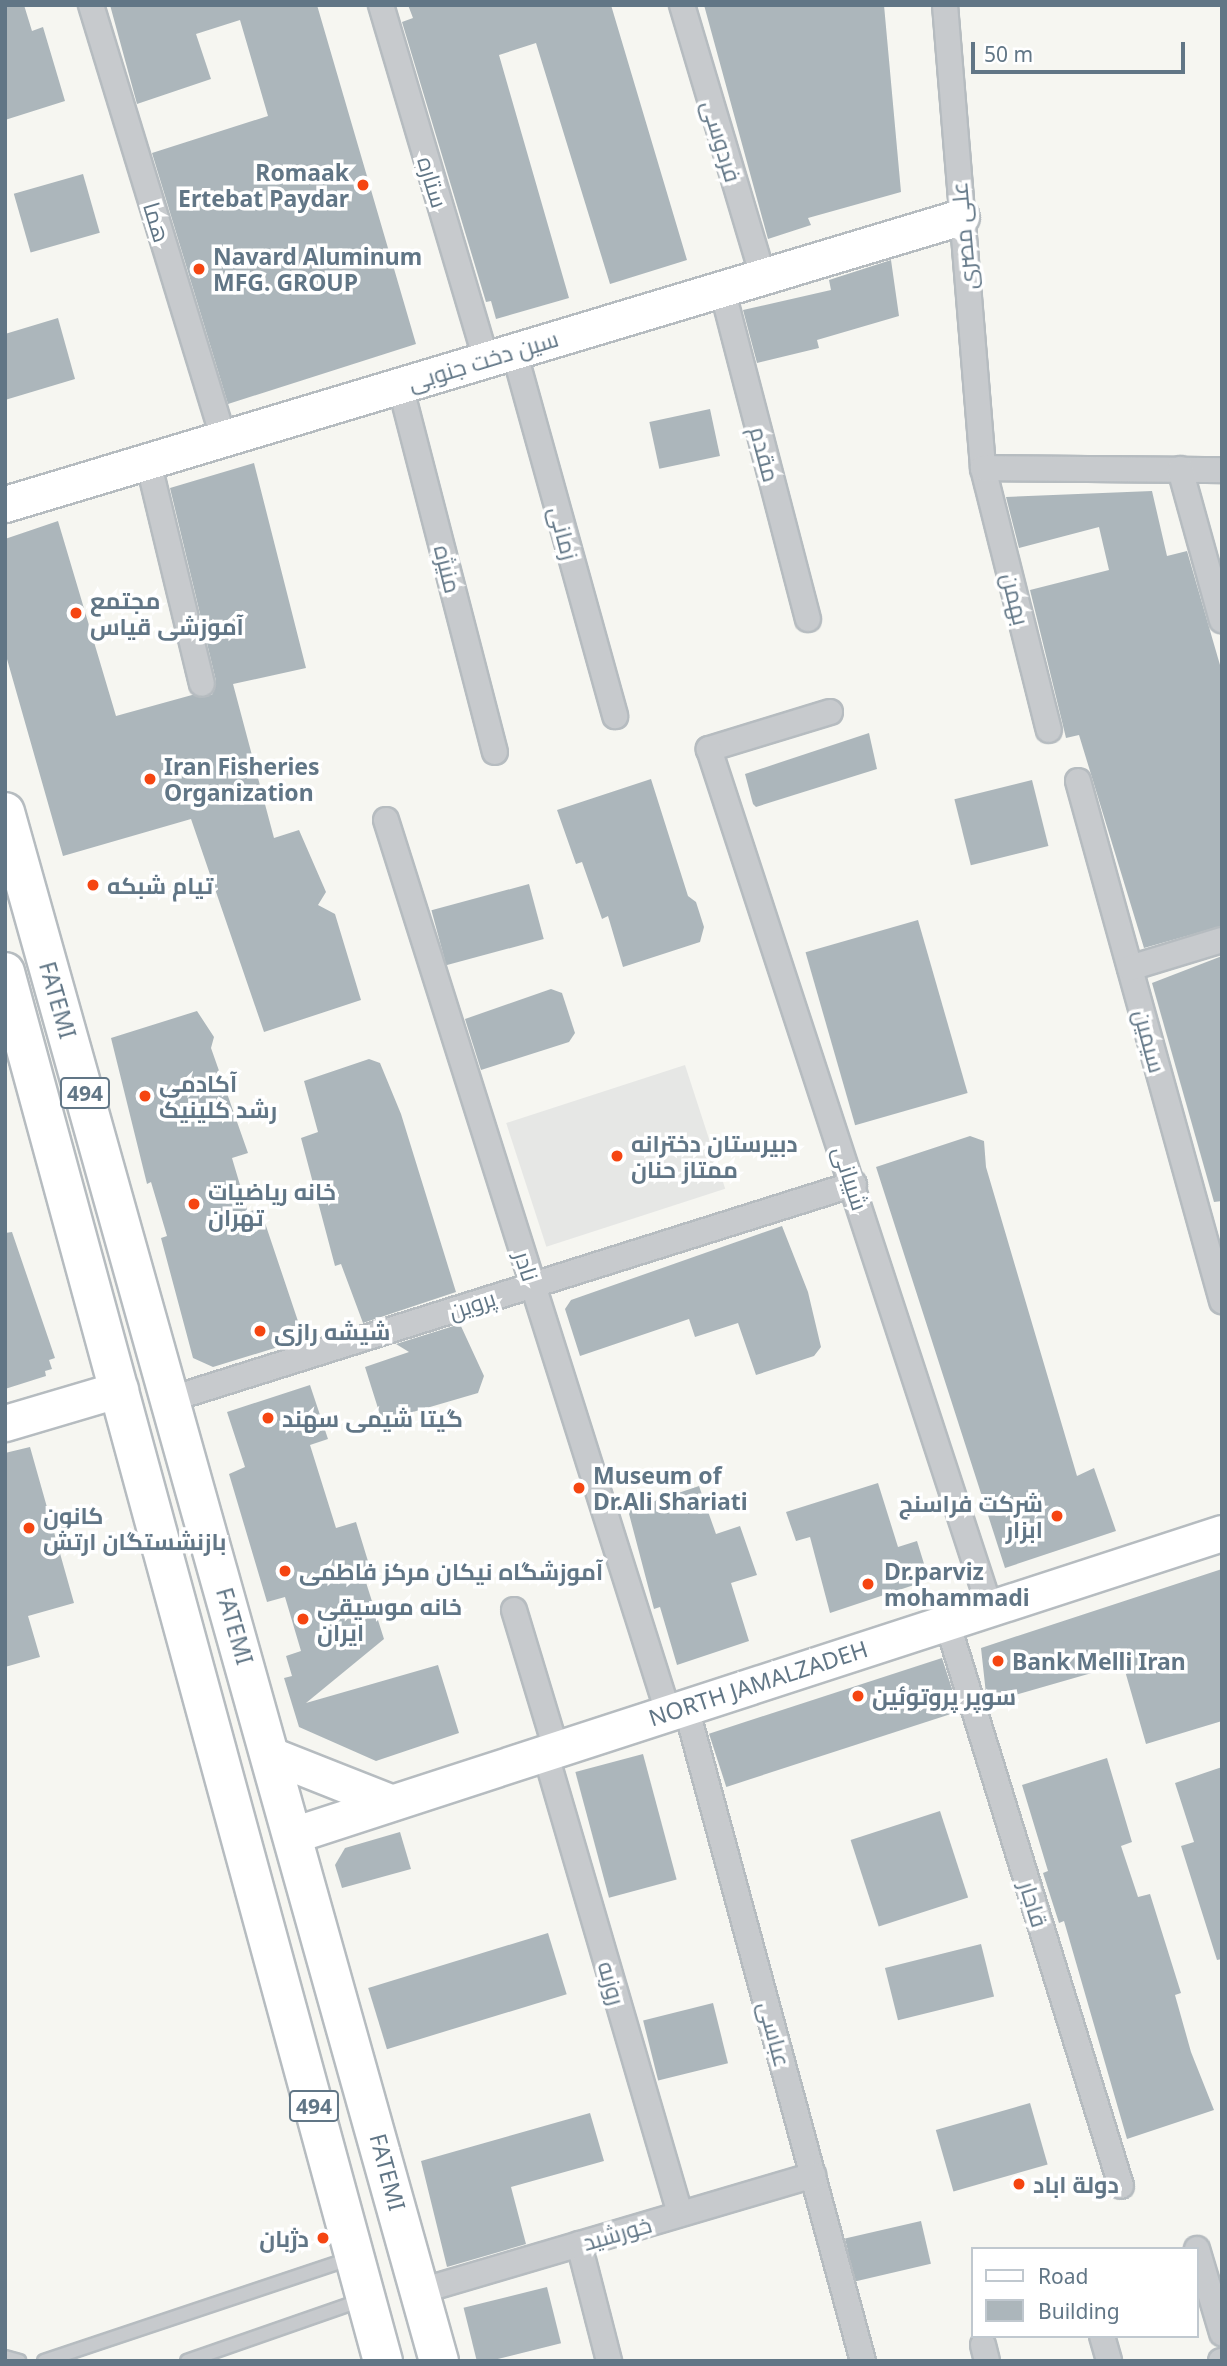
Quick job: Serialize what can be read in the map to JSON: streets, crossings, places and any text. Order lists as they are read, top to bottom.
{
  "streets": {
    "main road": ["FATEMI", "494"],
    "street": [
      "فردوسی",
      "ستاره",
      "هما",
      "علی مصری",
      "سین دخت جنوبی",
      "مقدم",
      "زمانی",
      "منیژه",
      "بهمن",
      "سیمین",
      "شیبانی",
      "نادر",
      "پروین",
      "NORTH JAMALZADEH",
      "قاجار",
      "روزبه",
      "عباسی",
      "خورشید"
    ]
  },
  "crossings": [
    ["فردوسی", "سین دخت جنوبی"],
    ["ستاره", "سین دخت جنوبی"],
    ["ستاره", "زمانی"],
    ["هما", "سین دخت جنوبی"],
    ["علی مصری", "سین دخت جنوبی"],
    ["علی مصری", "بهمن"],
    ["سین دخت جنوبی", "مقدم"],
    ["سین دخت جنوبی", "زمانی"],
    ["سین دخت جنوبی", "منیژه"],
    ["FATEMI", "پروین"],
    ["FATEMI", "NORTH JAMALZADEH"],
    ["FATEMI", "خورشید"],
    ["شیبانی", "پروین"],
    ["شیبانی", "NORTH JAMALZADEH"],
    ["نادر", "پروین"],
    ["نادر", "NORTH JAMALZADEH"],
    ["نادر", "عباسی"],
    ["NORTH JAMALZADEH", "قاجار"],
    ["NORTH JAMALZADEH", "روزبه"],
    ["NORTH JAMALZADEH", "عباسی"],
    ["روزبه", "خورشید"],
    ["عباسی", "خورشید"]
  ],
  "places": [
    "Romaak Ertebat Paydar",
    "Navard Aluminum MFG. GROUP",
    "مجتمع آموزشی قیاس",
    "Iran Fisheries Organization",
    "تیام شبکه",
    "آکادمی رشد کلینیک",
    "دبیرستان دخترانه ممتاز حنان",
    "خانه ریاضیات تهران",
    "شیشه رازی",
    "گیتا شیمی سهند",
    "Museum of Dr.Ali Shariati",
    "شرکت فراسنج ابزار",
    "کانون بازنشستگان ارتش",
    "آموزشگاه نیکان مرکز فاطمی",
    "Dr.parviz mohammadi",
    "خانه موسیقی ایران",
    "Bank Melli Iran",
    "سوپر پروتوئین",
    "دولة اباد",
    "دژبان"
  ],
  "legend": ["Road", "Building"],
  "scale_bar": "50 m"
}
